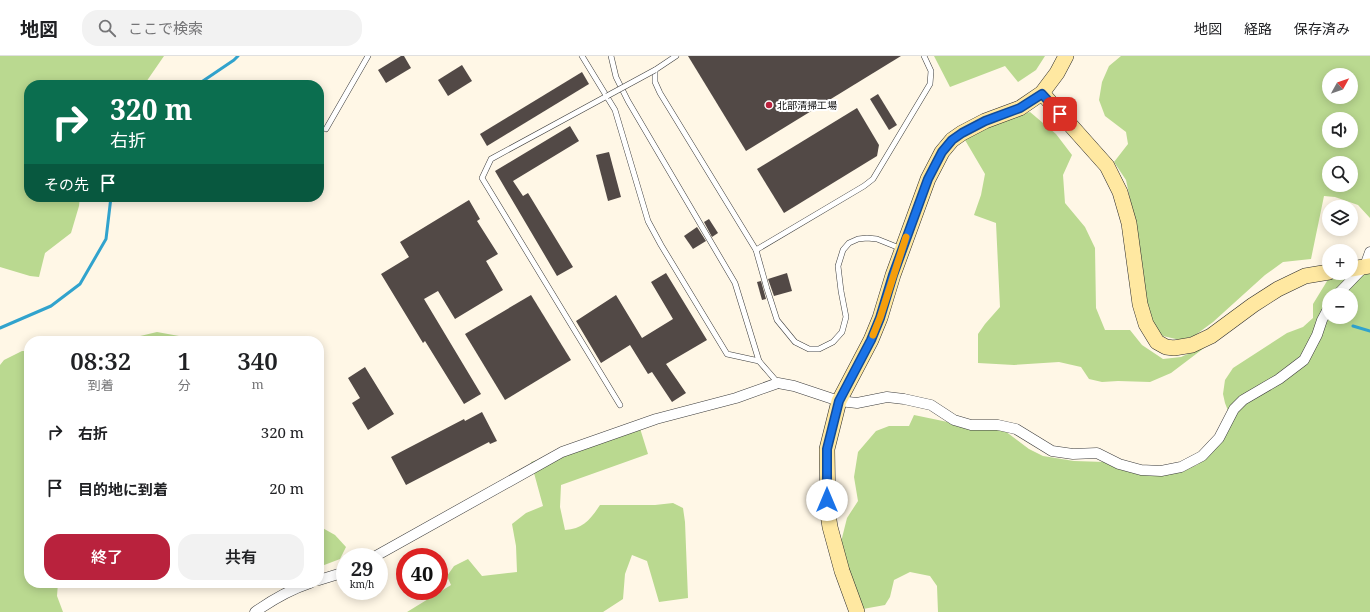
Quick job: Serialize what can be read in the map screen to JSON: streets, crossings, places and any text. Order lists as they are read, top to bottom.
{
  "places": ["北部清掃工場"],
  "north": "top right",
  "page": {
    "header": "地図",
    "search": "ここで検索",
    "nav": ["地図", "経路", "保存済み"],
    "map_buttons": ["+", "−"],
    "turn": ["320 m", "右折"],
    "then": "その先",
    "eta": [
      "08:32",
      "到着",
      "1",
      "分",
      "340",
      "m"
    ],
    "list": [
      {
        "name": "右折",
        "value": "320 m"
      },
      {
        "name": "目的地に到着",
        "value": "20 m"
      }
    ],
    "buttons": ["終了", "共有"],
    "speed": "29 km/h",
    "limit": "40"
  }
}
